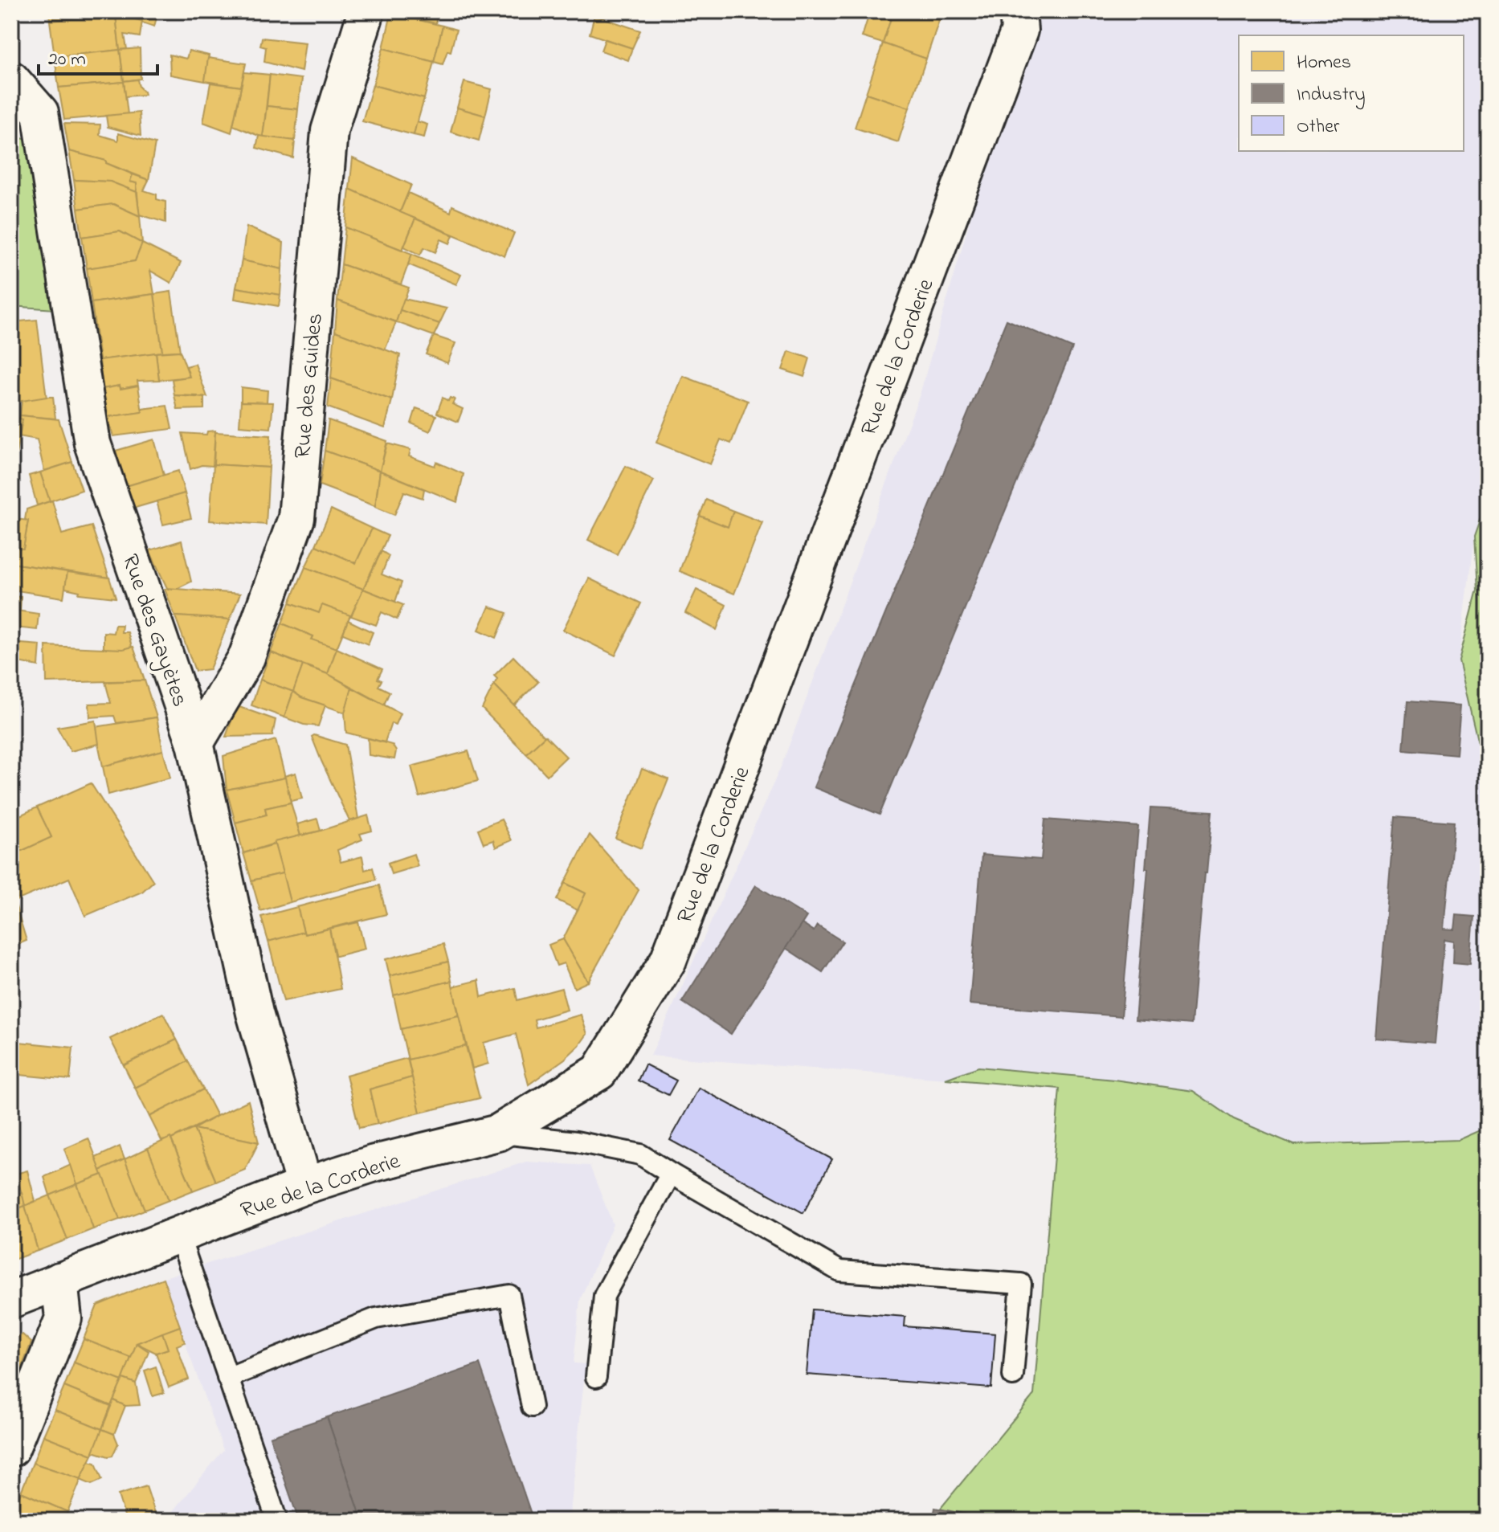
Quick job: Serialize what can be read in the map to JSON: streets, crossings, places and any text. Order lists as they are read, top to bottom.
{
  "streets": {
    "street": ["Rue de la Corderie", "Rue des Guides", "Rue des Gayètes"]
  },
  "crossings": [
    ["Rue de la Corderie", "Rue des Gayètes"],
    ["Rue des Guides", "Rue des Gayètes"]
  ],
  "legend": ["Homes", "Industry", "Other"],
  "scale_bar": "20 m"
}
